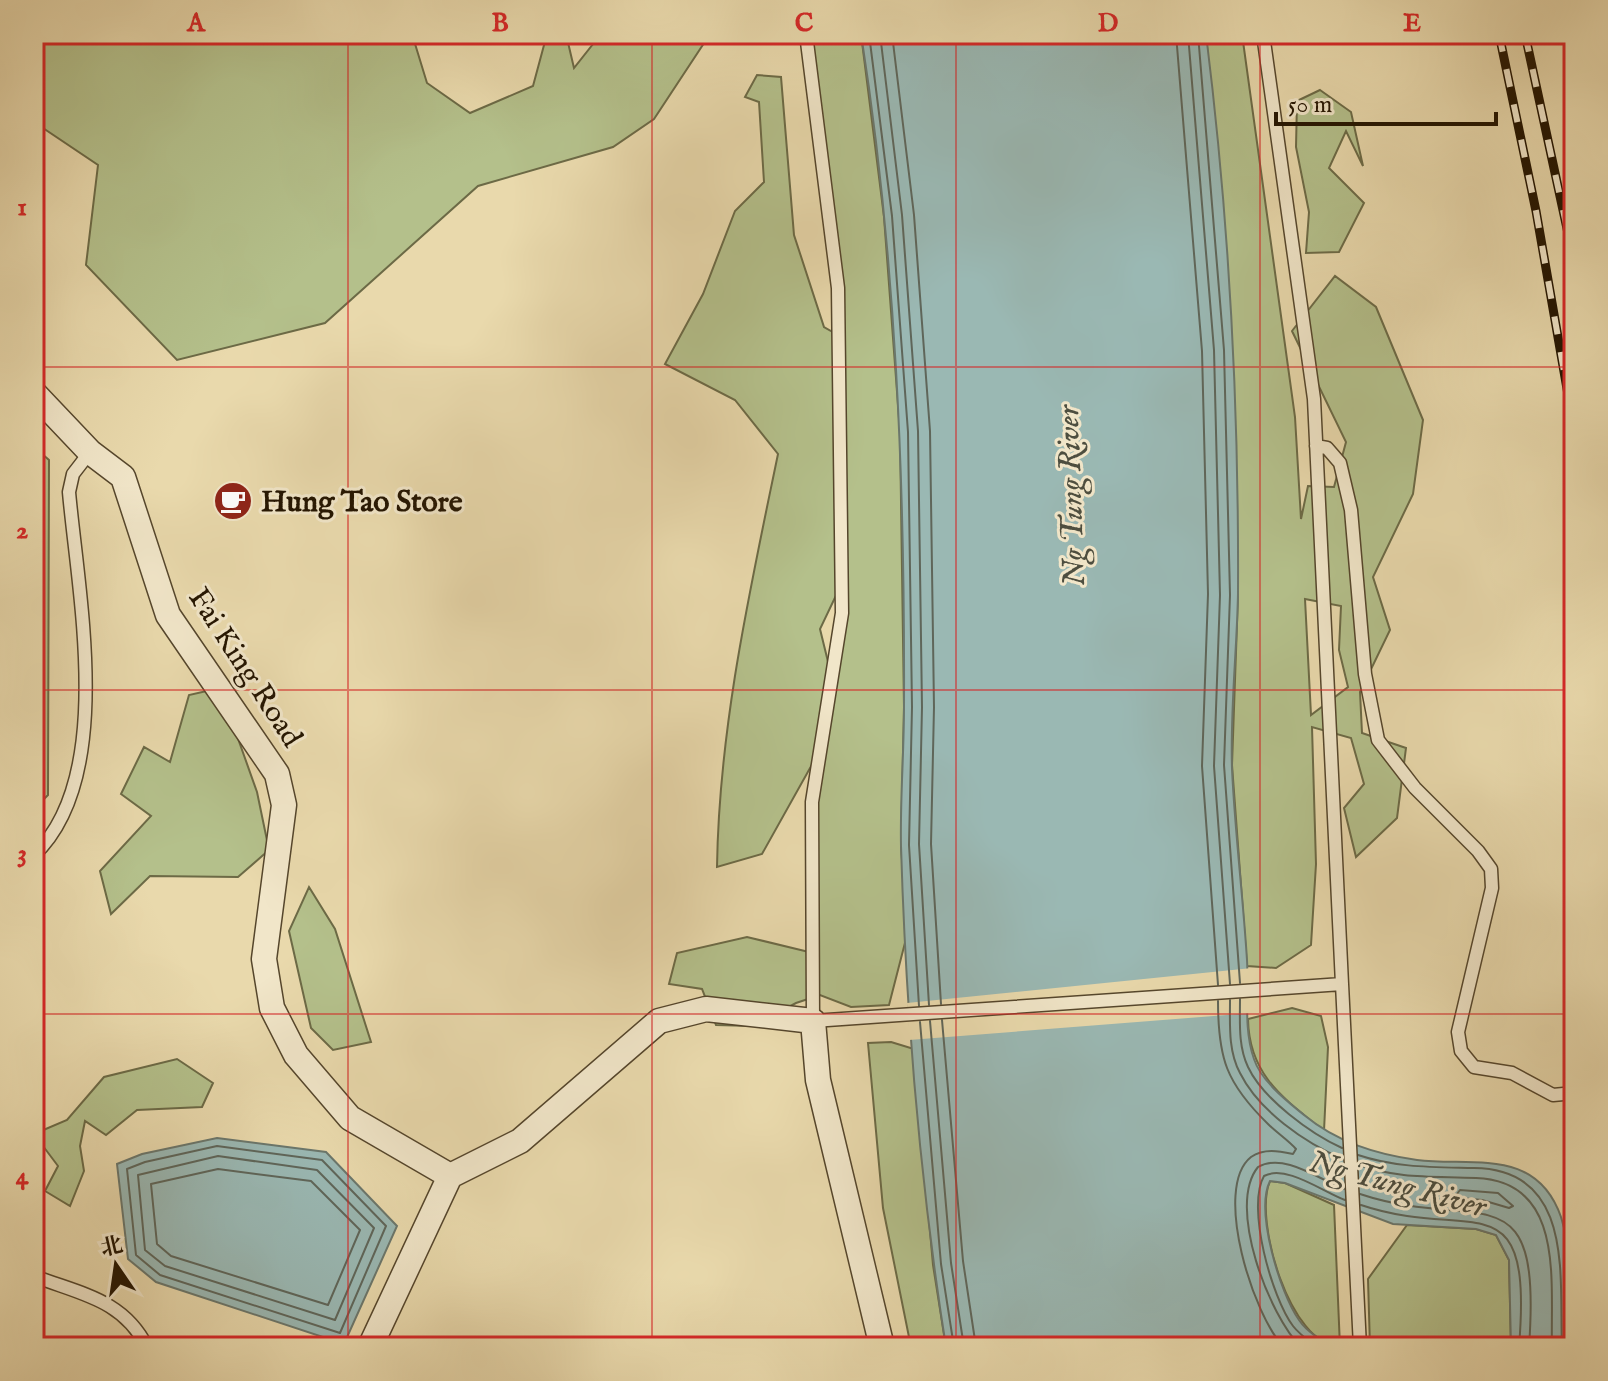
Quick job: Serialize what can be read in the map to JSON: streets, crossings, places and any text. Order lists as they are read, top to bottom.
{
  "streets": {
    "street": ["Fai King Road"]
  },
  "water": ["Ng Tung River"],
  "places": {
    "cafe": ["Hung Tao Store"]
  },
  "scale_bar": "50 m",
  "north": "top",
  "grid": {
    "columns": [
      "A",
      "B",
      "C",
      "D",
      "E"
    ],
    "rows": [
      "1",
      "2",
      "3",
      "4"
    ]
  }
}
